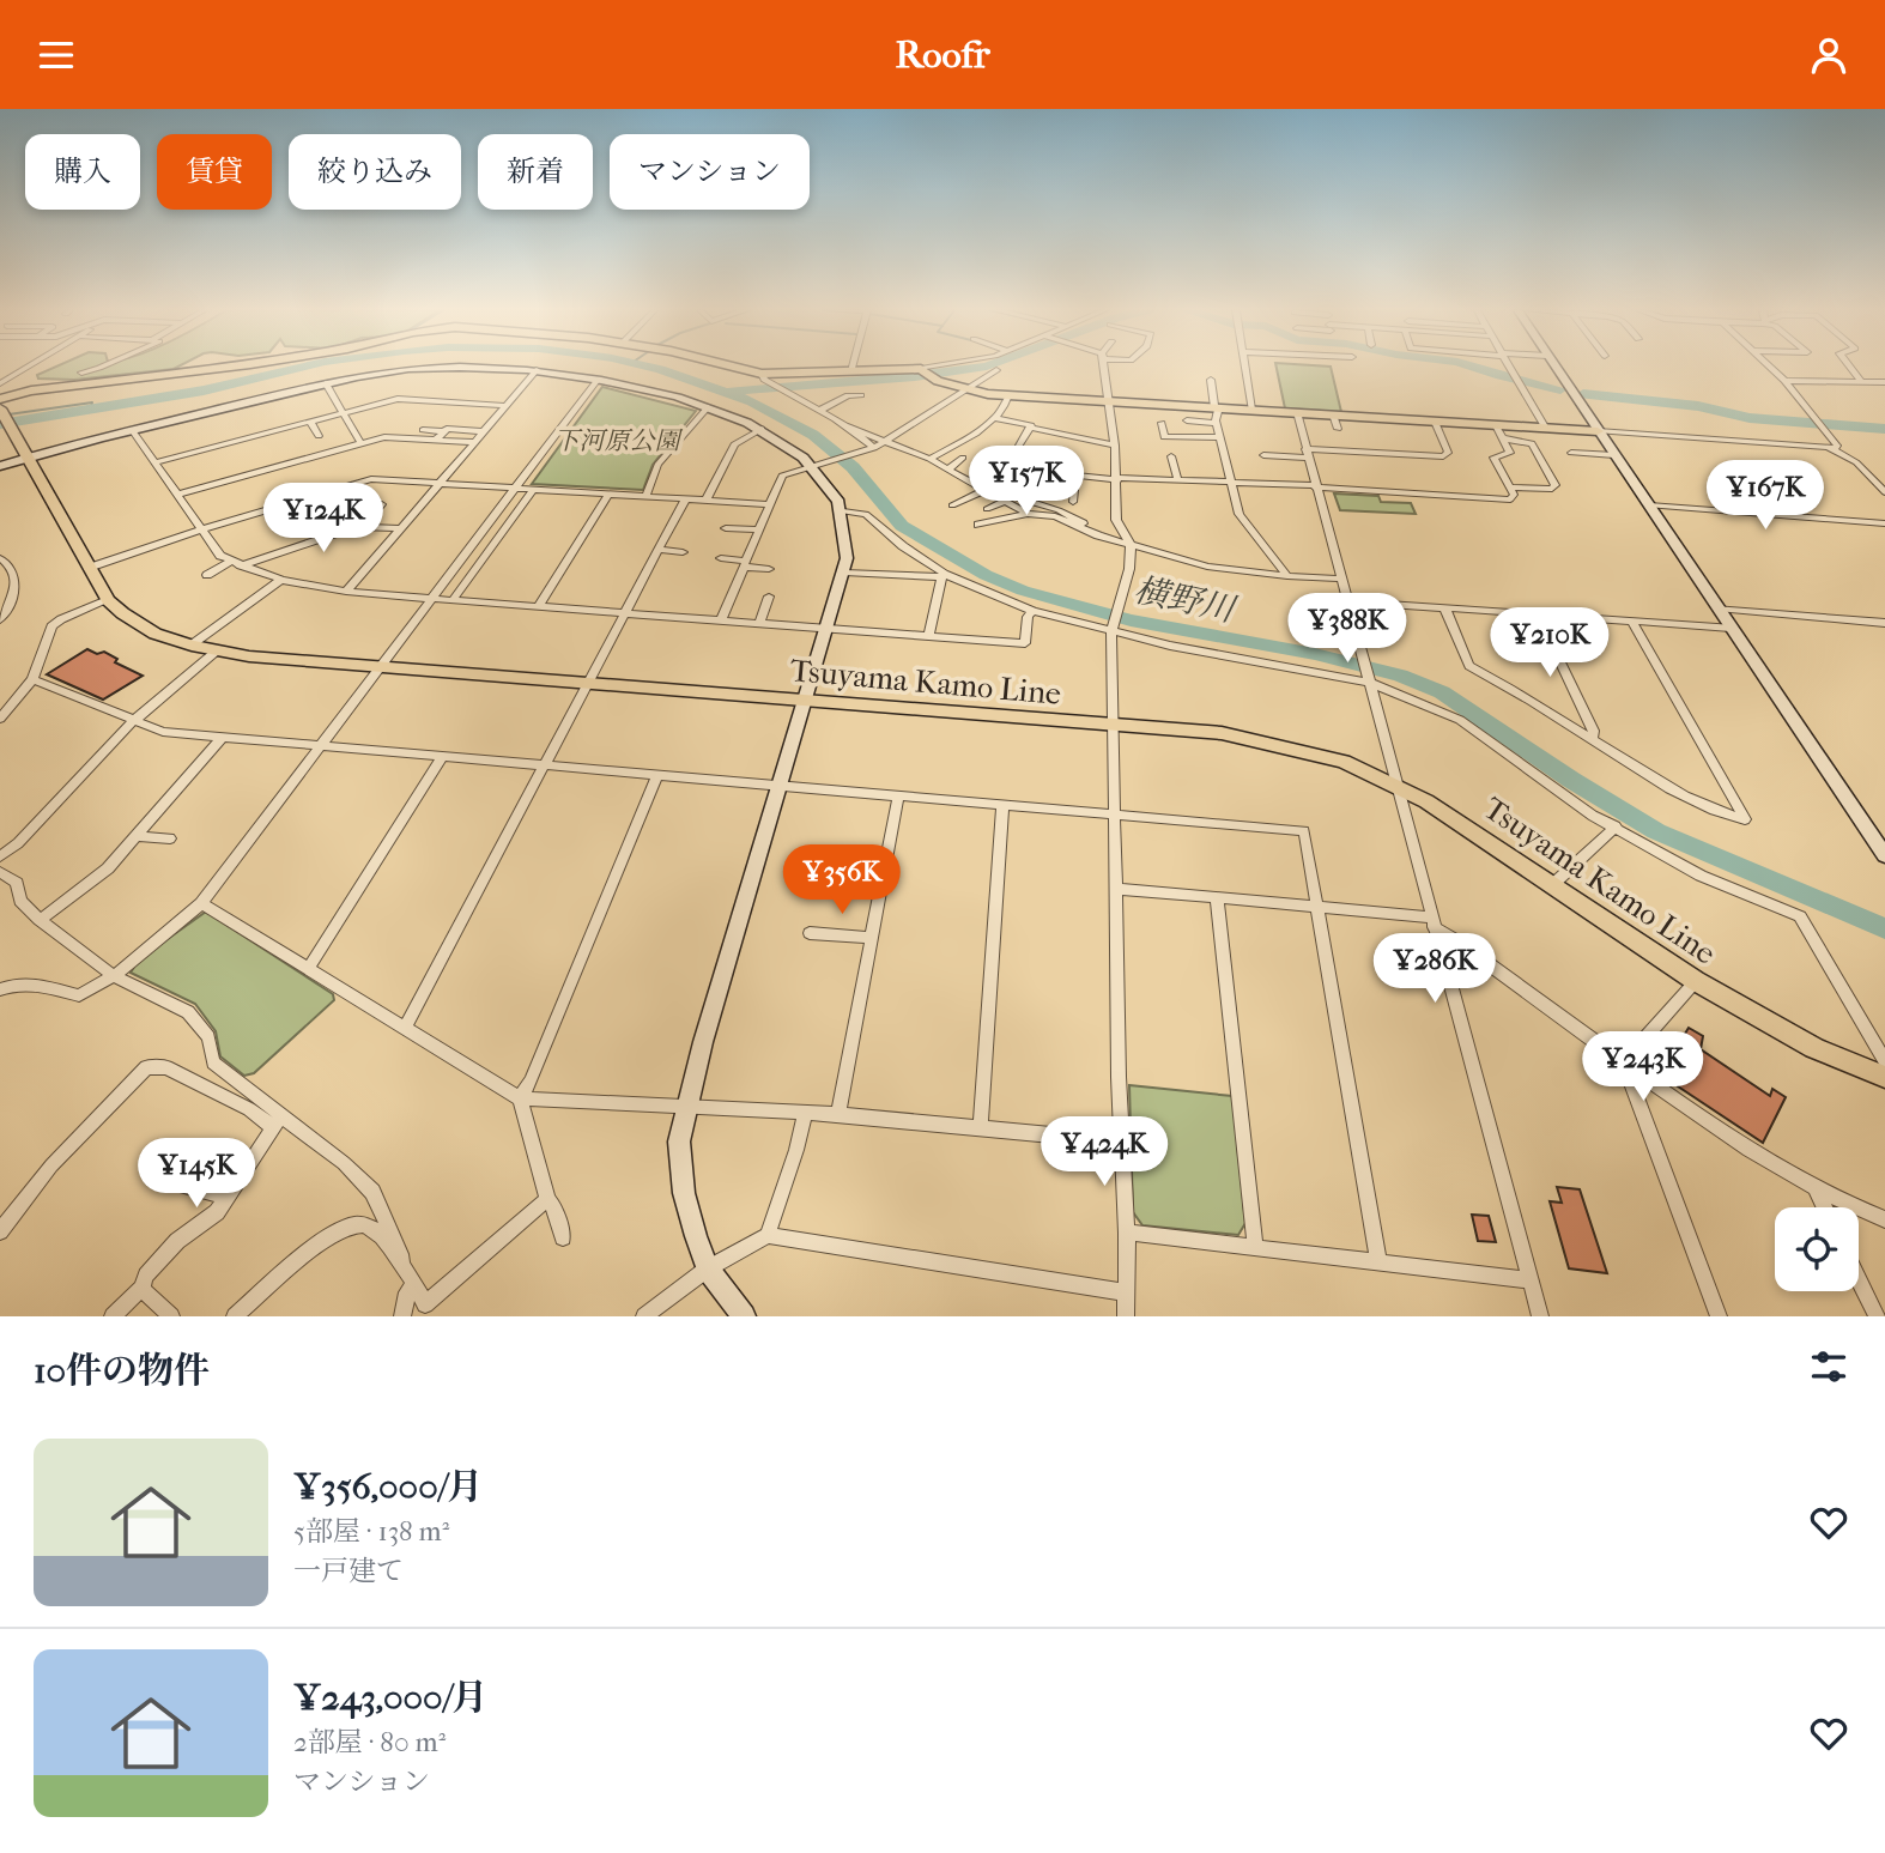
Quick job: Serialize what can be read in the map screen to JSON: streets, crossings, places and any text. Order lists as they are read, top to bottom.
{
  "streets": {
    "main road": ["Tsuyama Kamo Line"]
  },
  "water": ["横野川"],
  "parks": ["下河原公園"],
  "page": {
    "header": "Roofr",
    "chip": [
      "購入",
      "賃貸",
      "絞り込み",
      "新着",
      "マンション"
    ],
    "price": [
      "¥157K",
      "¥167K",
      "¥124K",
      "¥388K",
      "¥210K",
      "¥356K",
      "¥286K",
      "¥243K",
      "¥424K",
      "¥145K"
    ],
    "heading": "10件の物件",
    "list": [
      {
        "name": "¥356,000/月",
        "note": "5部屋 · 138 m² · 一戸建て"
      },
      {
        "name": "¥243,000/月",
        "note": "2部屋 · 80 m² · マンション"
      }
    ]
  }
}
